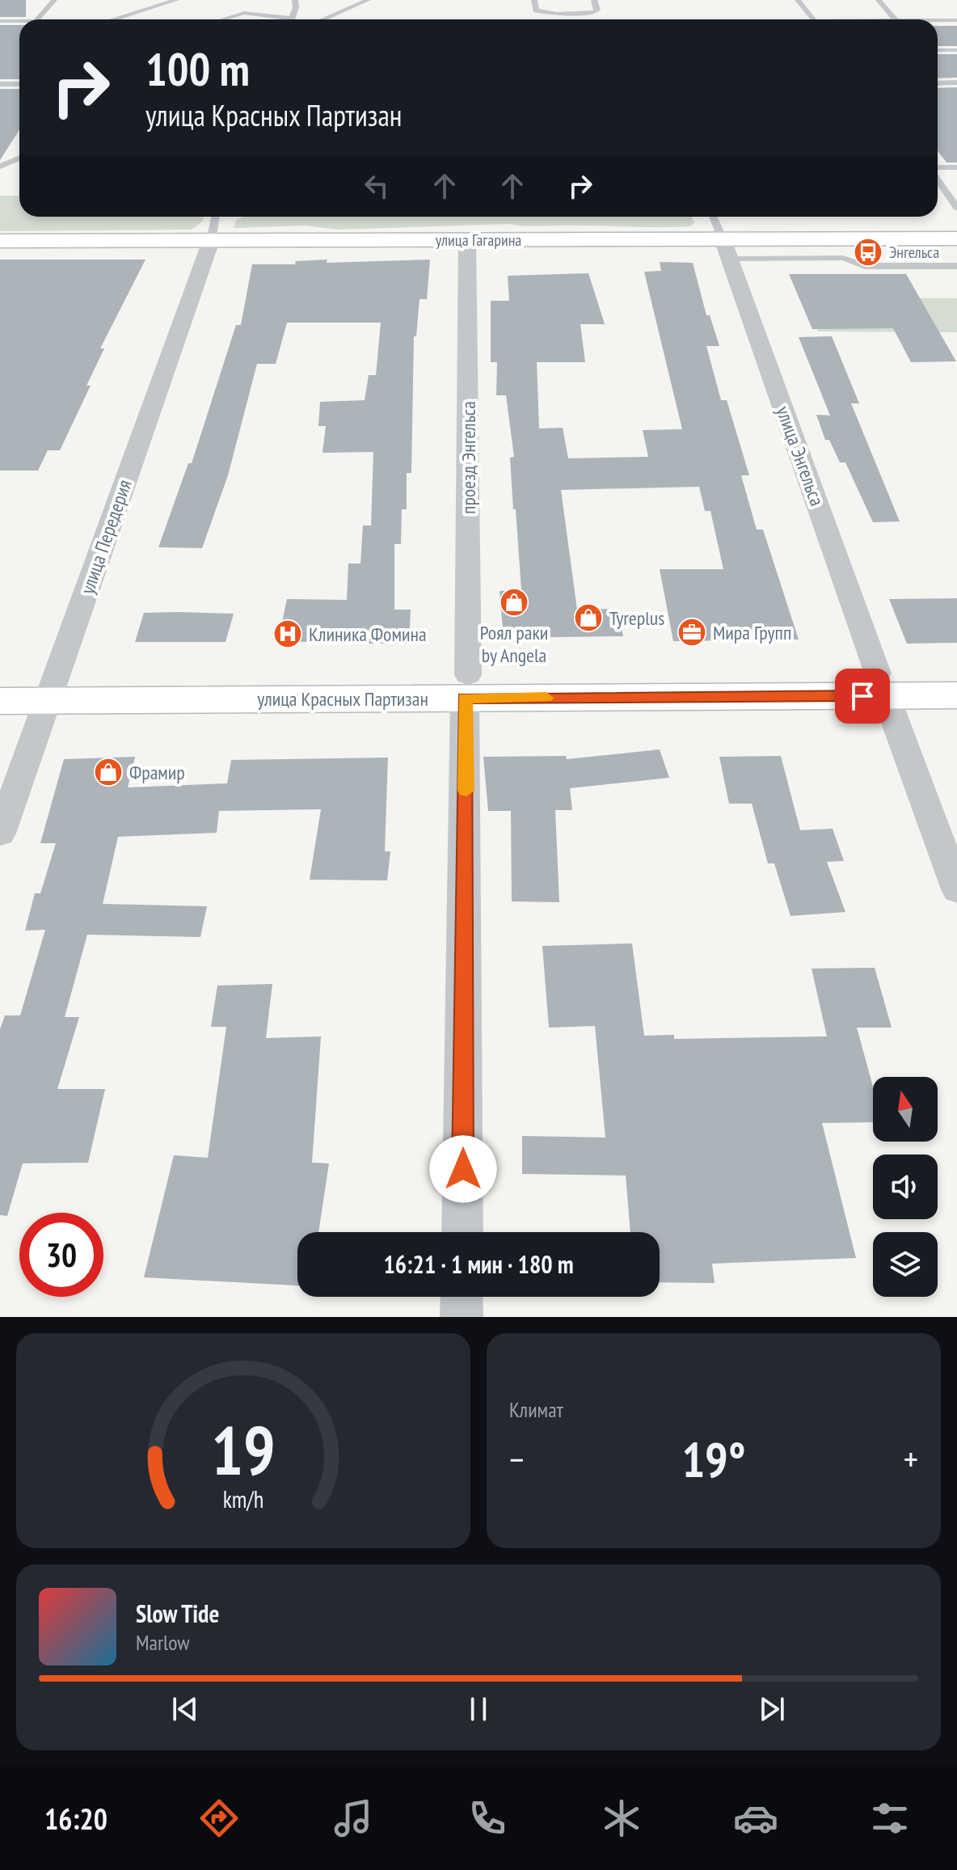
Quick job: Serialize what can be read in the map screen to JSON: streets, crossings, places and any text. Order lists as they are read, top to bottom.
{
  "streets": {
    "main road": ["улица Гагарина", "улица Красных Партизан"],
    "street": ["улица Энгельса", "проезд Энгельса", "улица Передерия"]
  },
  "crossings": [
    ["улица Гагарина", "улица Энгельса"],
    ["улица Гагарина", "проезд Энгельса"],
    ["улица Гагарина", "улица Передерия"],
    ["улица Энгельса", "улица Красных Партизан"],
    ["проезд Энгельса", "улица Красных Партизан"],
    ["улица Передерия", "улица Красных Партизан"]
  ],
  "places": {
    "bus stop": ["Энгельса"],
    "shop": ["Роял раки by Angela", "Tyreplus", "Фрамир"],
    "office": ["Мира Групп"],
    "hospital": ["Клиника Фомина"]
  },
  "north": "top",
  "page": {
    "turn": ["100 m", "улица Красных Партизан"],
    "limit": "30",
    "trip": "16:21 · 1 мин · 180 m",
    "tile": "Климат",
    "heat": ["−", "19°", "+"],
    "song": ["Slow Tide", "Marlow"],
    "tabs": "16:20",
    "gauge": ["19", "km/h"]
  }
}
